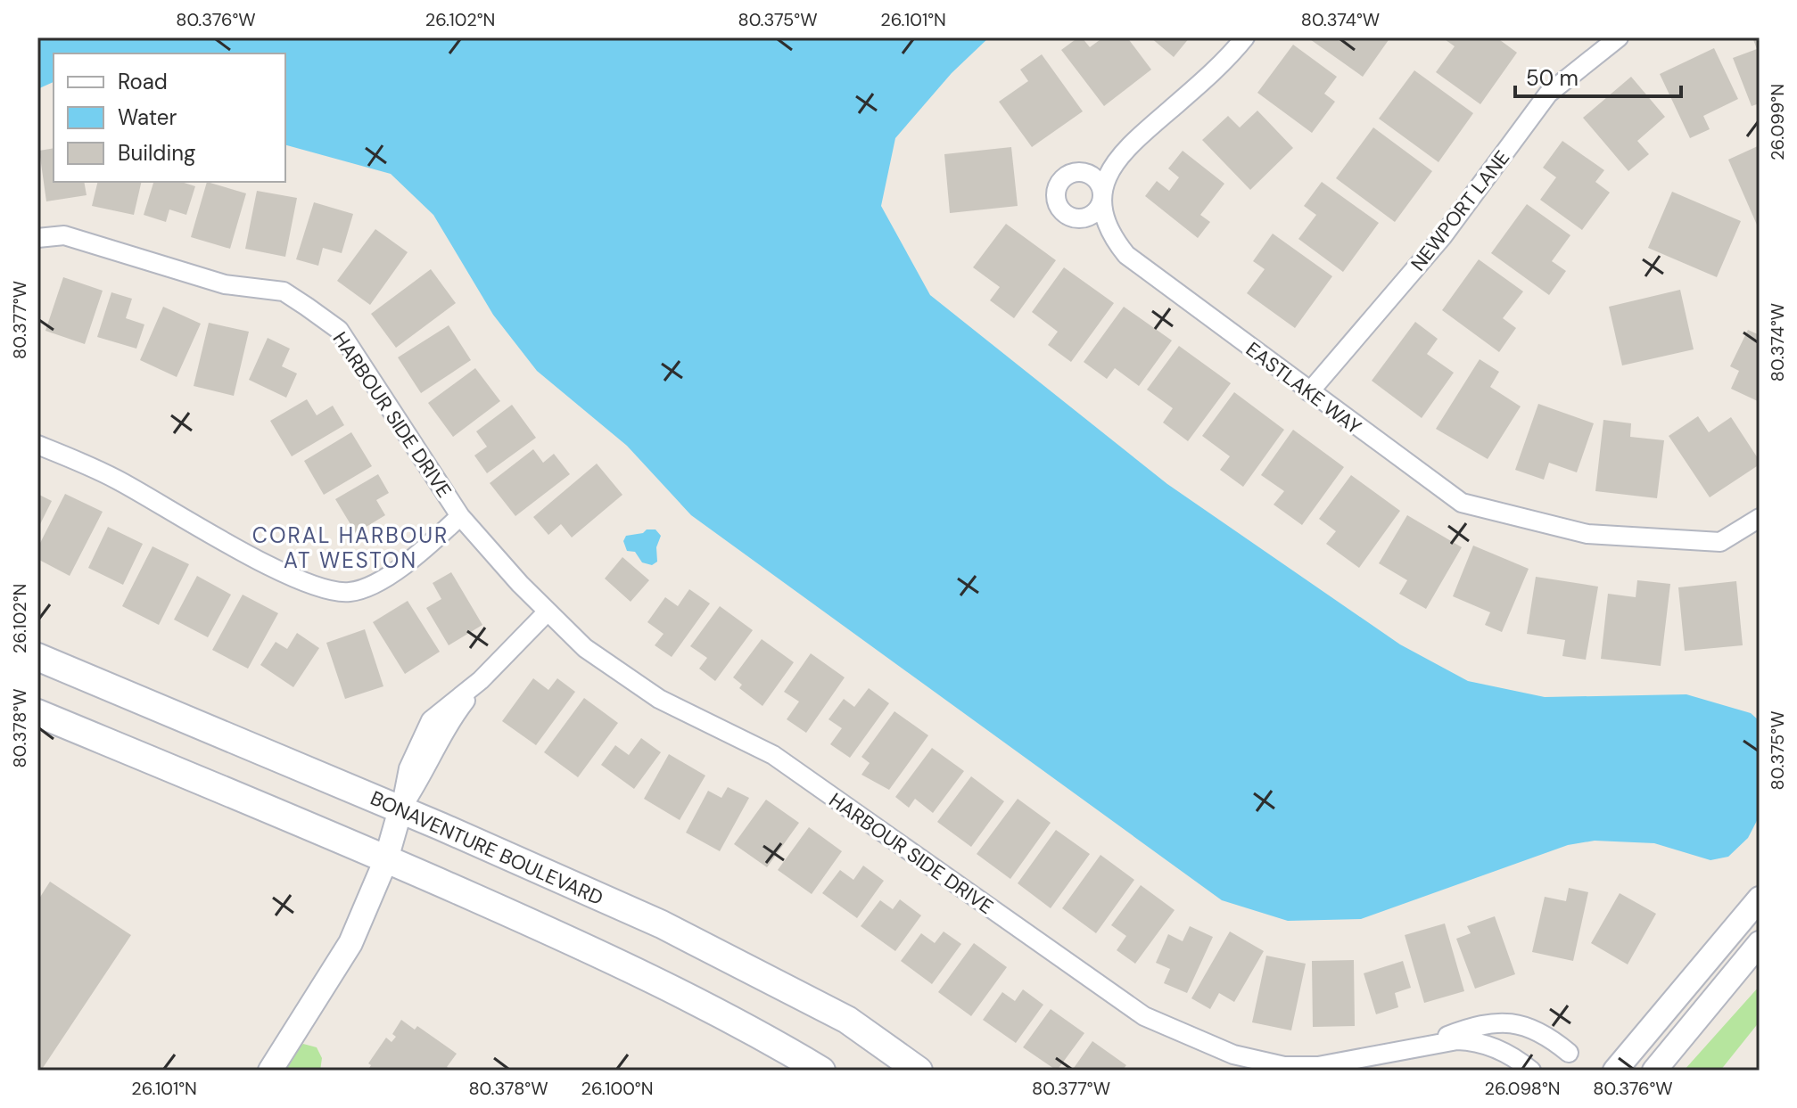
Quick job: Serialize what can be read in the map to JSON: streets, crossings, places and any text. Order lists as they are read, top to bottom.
{
  "streets": {
    "main road": ["BONAVENTURE BOULEVARD"],
    "street": ["NEWPORT LANE", "EASTLAKE WAY", "HARBOUR SIDE DRIVE"]
  },
  "crossings": [
    ["NEWPORT LANE", "EASTLAKE WAY"]
  ],
  "districts": ["CORAL HARBOUR AT WESTON"],
  "legend": ["Road", "Water", "Building"],
  "scale_bar": "50 m",
  "coordinates": [
    "80.376°W",
    "26.102°N",
    "80.375°W",
    "26.101°N",
    "80.374°W",
    "26.099°N",
    "80.377°W",
    "80.378°W",
    "26.100°N",
    "26.098°N"
  ]
}
